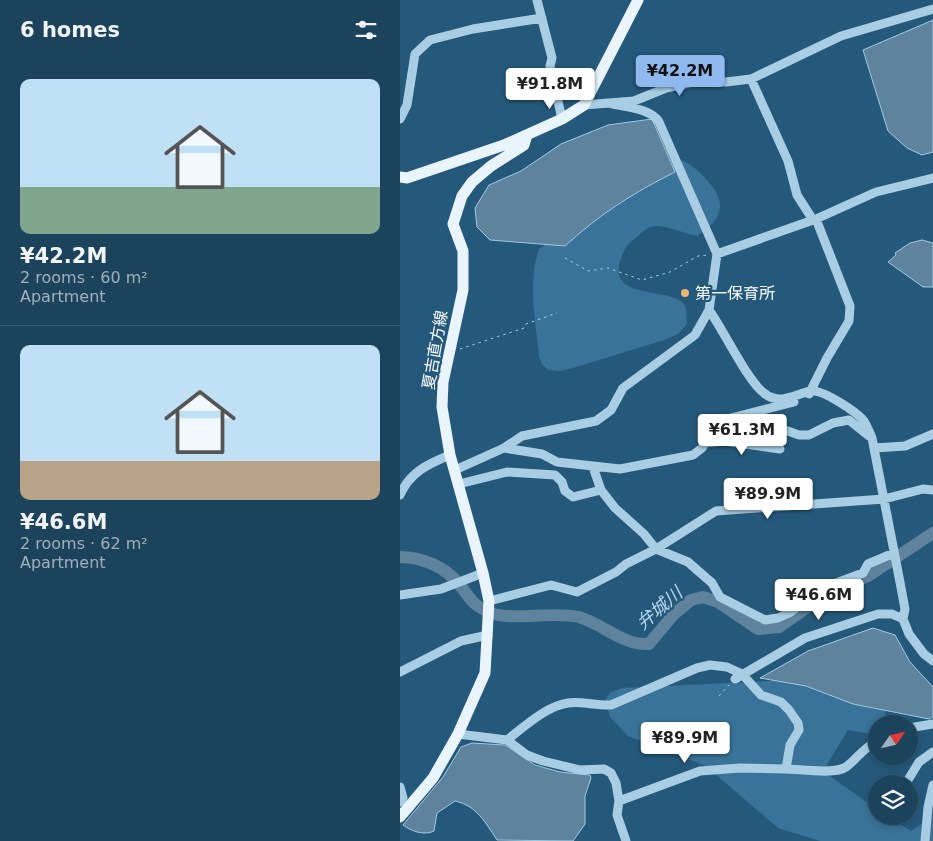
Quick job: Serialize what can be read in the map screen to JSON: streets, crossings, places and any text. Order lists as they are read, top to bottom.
{
  "streets": {
    "main road": ["夏吉直方線"]
  },
  "water": ["弁城川"],
  "places": ["第一保育所"],
  "north": "top right",
  "page": {
    "heading": "6 homes",
    "price": [
      "¥42.2M",
      "¥91.8M",
      "¥61.3M",
      "¥89.9M",
      "¥46.6M",
      "¥89.9M"
    ],
    "list": [
      {
        "name": "¥42.2M",
        "note": "2 rooms · 60 m² · Apartment"
      },
      {
        "name": "¥46.6M",
        "note": "2 rooms · 62 m² · Apartment"
      }
    ]
  }
}
